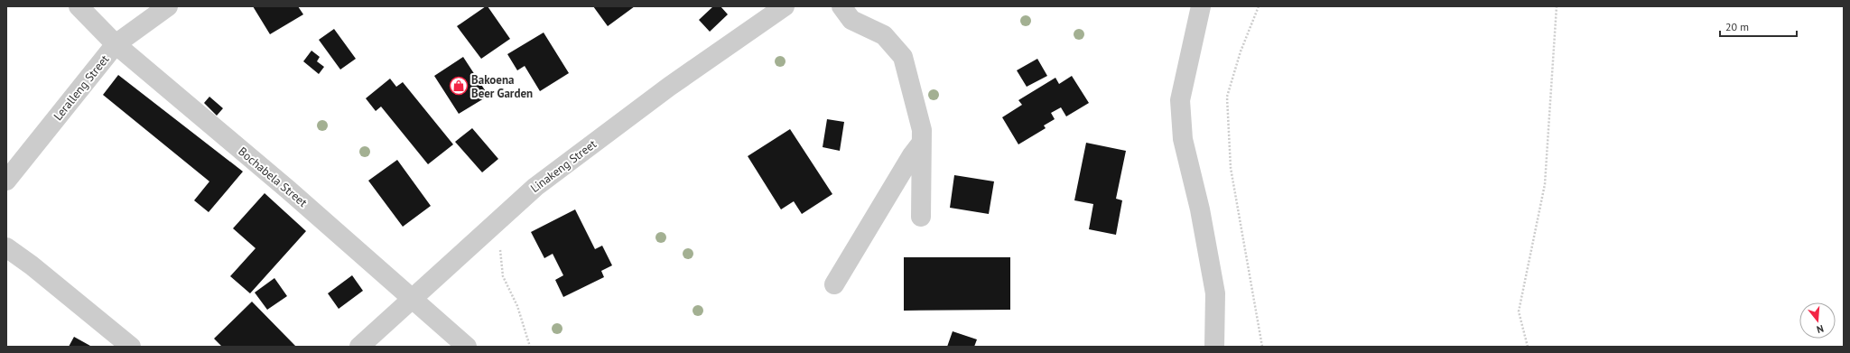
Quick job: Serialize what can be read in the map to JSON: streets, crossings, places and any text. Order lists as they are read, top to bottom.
{
  "streets": {
    "street": ["Leralleng Street", "Linakeng Street", "Bochabela Street"]
  },
  "crossings": [
    ["Leralleng Street", "Bochabela Street"],
    ["Linakeng Street", "Bochabela Street"]
  ],
  "places": {
    "shop": ["Bakoena Beer Garden"]
  },
  "scale_bar": "20 m",
  "north": "bottom"
}
